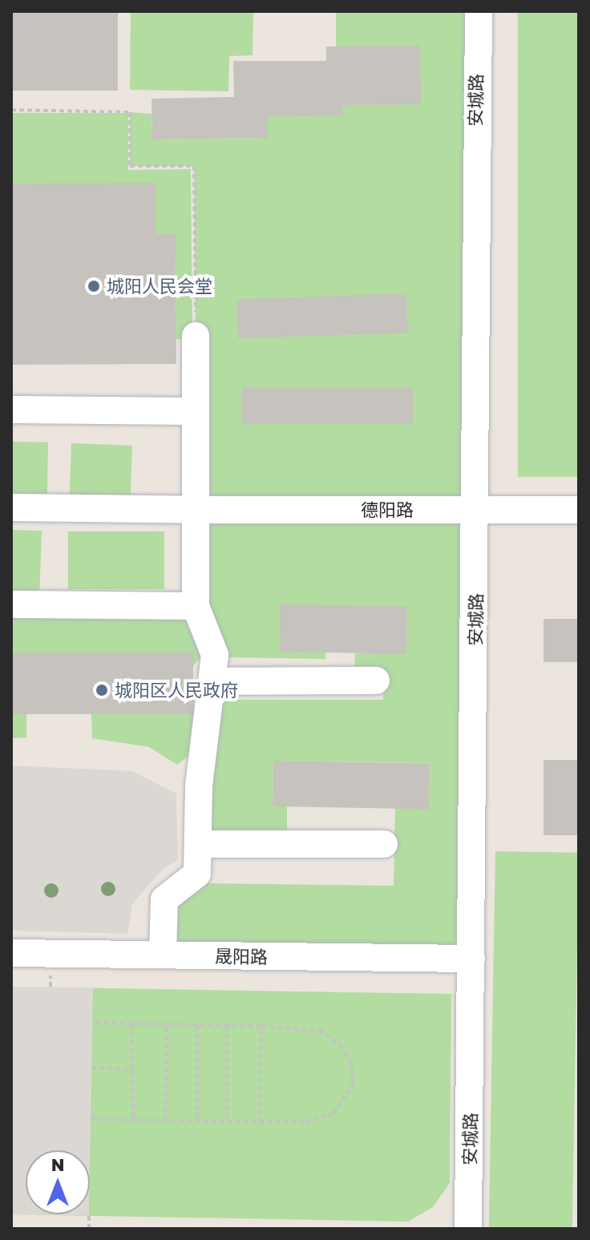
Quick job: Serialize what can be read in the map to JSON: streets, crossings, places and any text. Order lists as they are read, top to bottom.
{
  "streets": {
    "street": ["安城路", "德阳路", "晟阳路"]
  },
  "crossings": [
    ["安城路", "德阳路"],
    ["安城路", "晟阳路"]
  ],
  "places": ["城阳人民会堂", "城阳区人民政府"],
  "north": "top"
}
